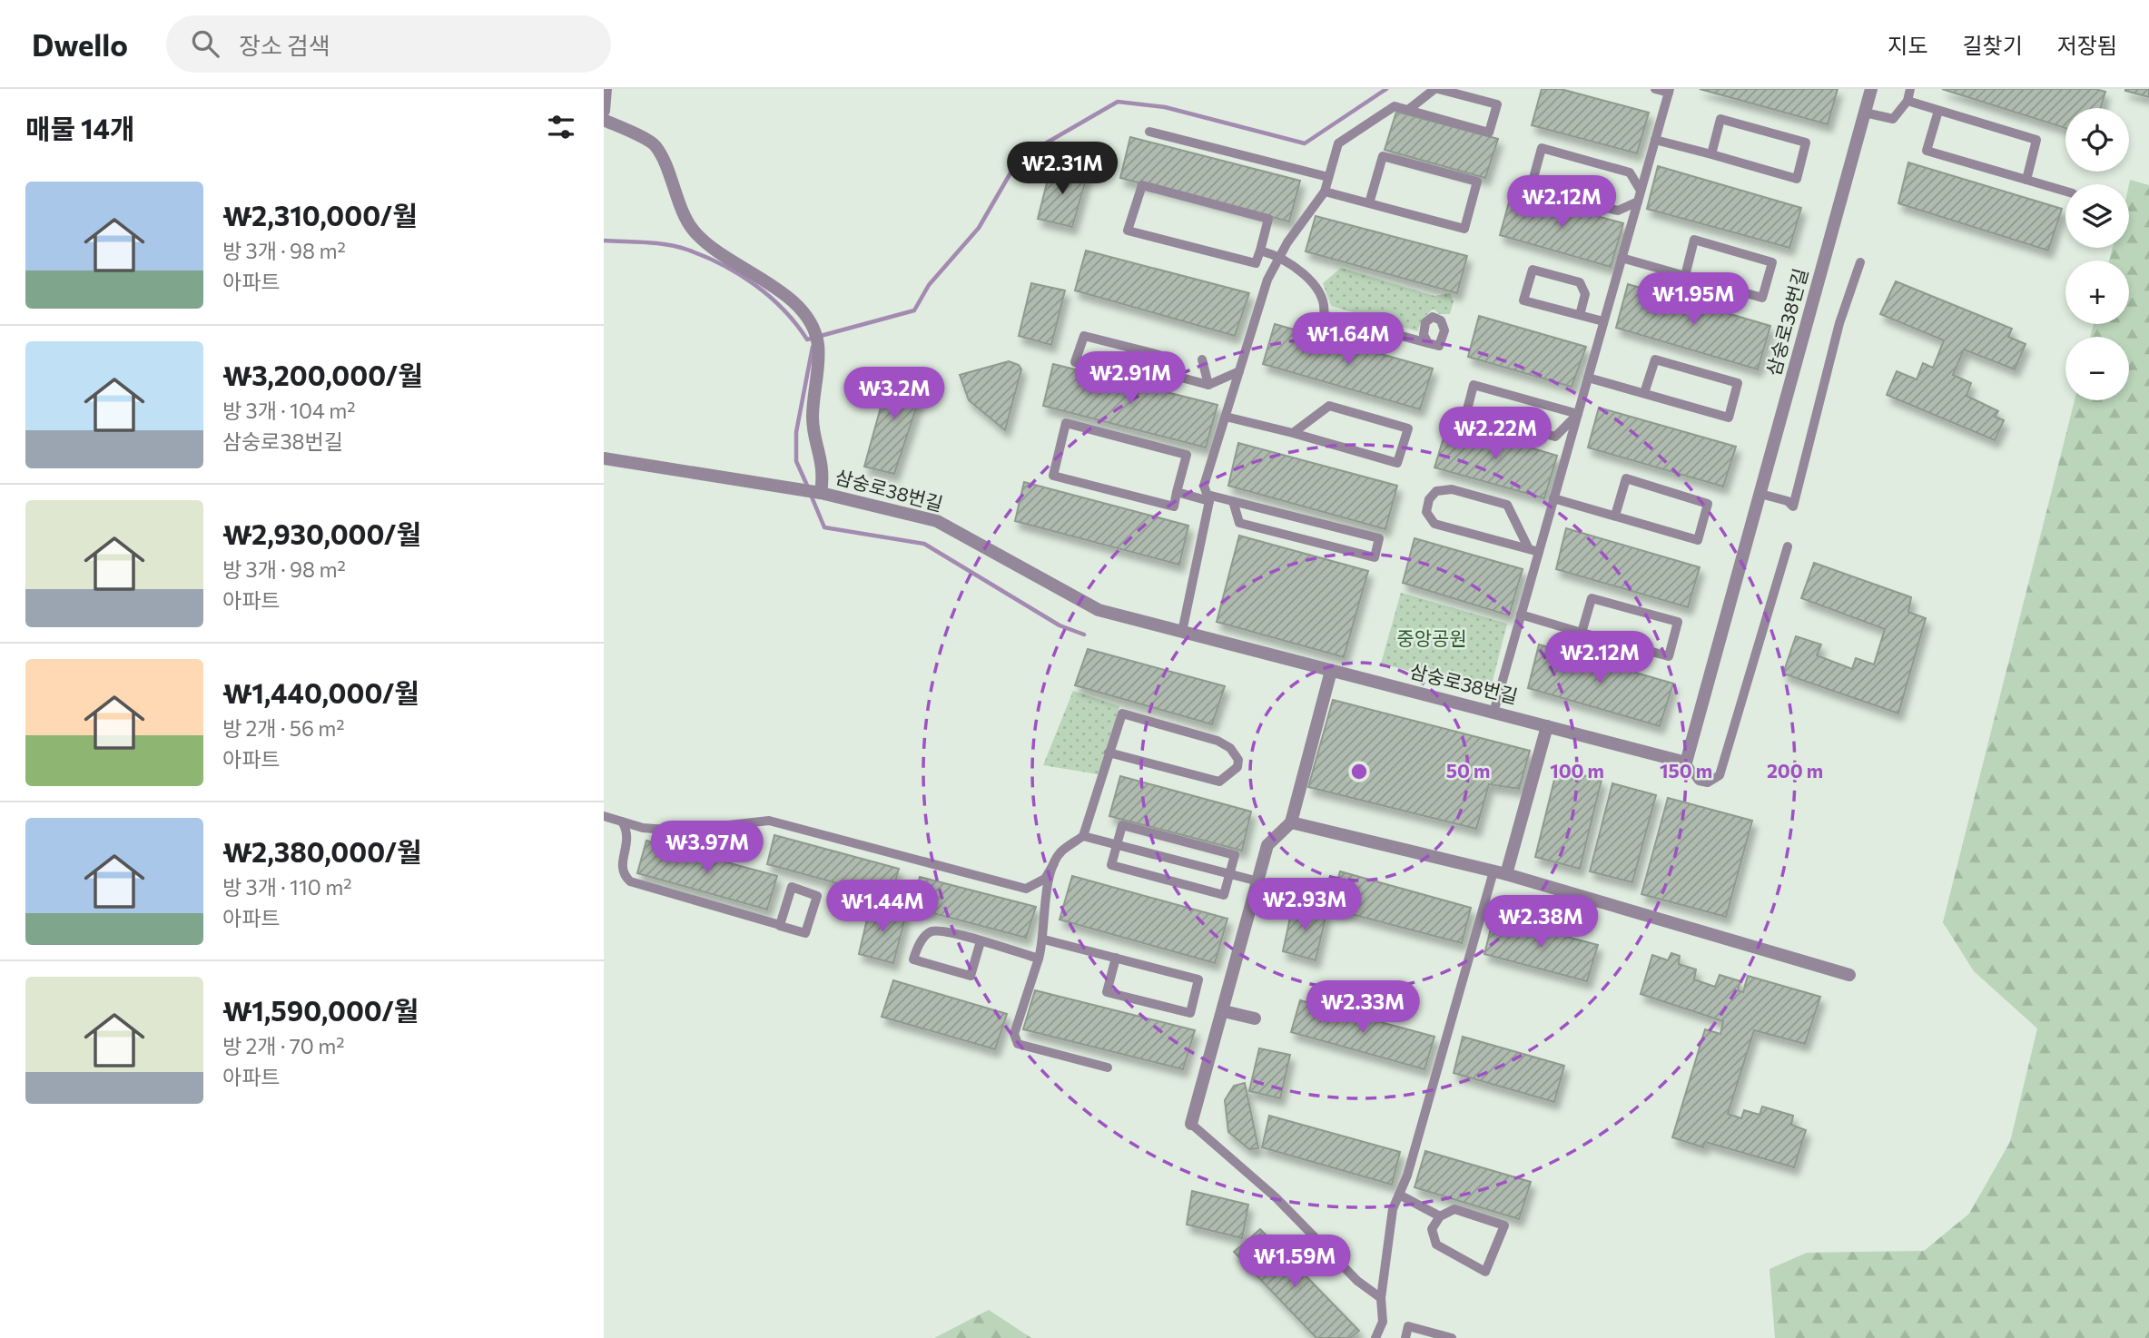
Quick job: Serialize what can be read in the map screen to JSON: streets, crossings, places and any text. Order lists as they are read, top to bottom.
{
  "streets": {
    "street": ["삼숭로38번길"]
  },
  "parks": ["중앙공원"],
  "page": {
    "header": "Dwello",
    "search": "장소 검색",
    "nav": ["지도", "길찾기", "저장됨"],
    "heading": "매물 14개",
    "map_buttons": ["+", "−"],
    "price": [
      "₩2.31M",
      "₩2.12M",
      "₩1.95M",
      "₩1.64M",
      "₩2.91M",
      "₩3.2M",
      "₩2.22M",
      "₩2.12M",
      "₩3.97M",
      "₩2.93M",
      "₩1.44M",
      "₩2.38M",
      "₩2.33M",
      "₩1.59M"
    ],
    "list": [
      {
        "name": "₩2,310,000/월",
        "note": "방 3개 · 98 m² · 아파트"
      },
      {
        "name": "₩3,200,000/월",
        "note": "방 3개 · 104 m² · 삼숭로38번길"
      },
      {
        "name": "₩2,930,000/월",
        "note": "방 3개 · 98 m² · 아파트"
      },
      {
        "name": "₩1,440,000/월",
        "note": "방 2개 · 56 m² · 아파트"
      },
      {
        "name": "₩2,380,000/월",
        "note": "방 3개 · 110 m² · 아파트"
      },
      {
        "name": "₩1,590,000/월",
        "note": "방 2개 · 70 m² · 아파트"
      }
    ]
  },
  "rings": [
    "50 m",
    "100 m",
    "150 m",
    "200 m"
  ]
}
